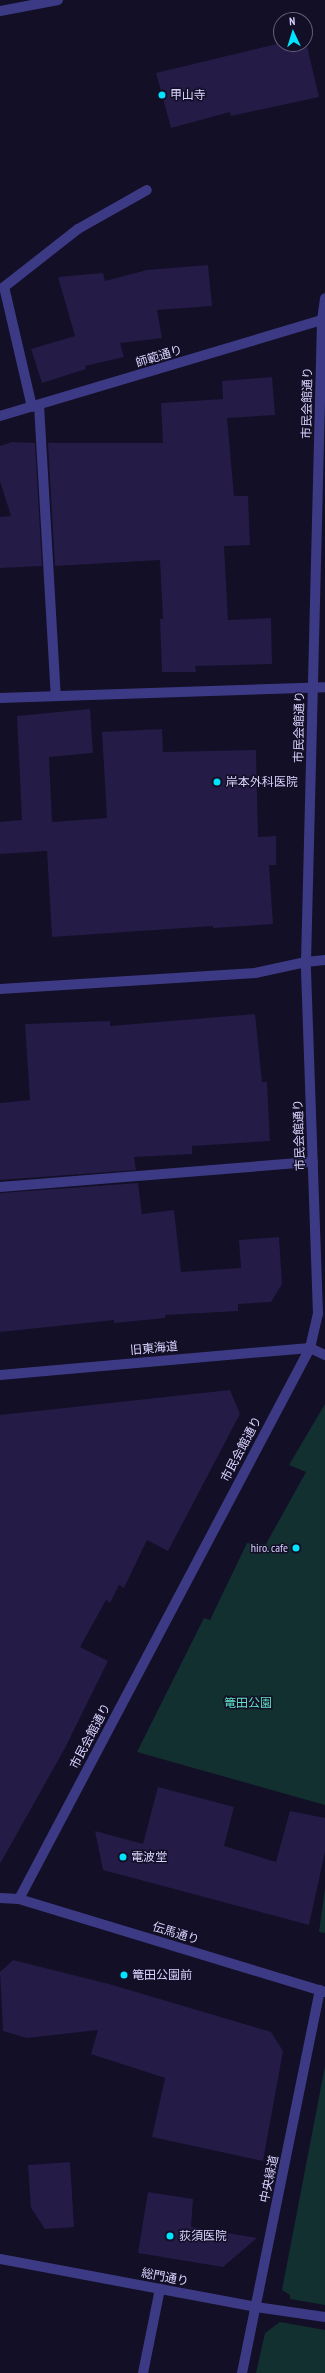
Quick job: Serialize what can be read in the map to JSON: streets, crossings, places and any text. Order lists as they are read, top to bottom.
{
  "streets": {
    "street": [
      "師範通り",
      "市民会館通り",
      "旧東海道",
      "伝馬通り",
      "中央緑道",
      "総門通り"
    ]
  },
  "crossings": [
    ["師範通り", "市民会館通り"],
    ["市民会館通り", "旧東海道"],
    ["市民会館通り", "伝馬通り"],
    ["伝馬通り", "中央緑道"],
    ["中央緑道", "総門通り"]
  ],
  "parks": ["篭田公園"],
  "places": [
    "甲山寺",
    "岸本外科医院",
    "hiro. cafe",
    "電波堂",
    "篭田公園前",
    "荻須医院"
  ],
  "north": "top"
}
